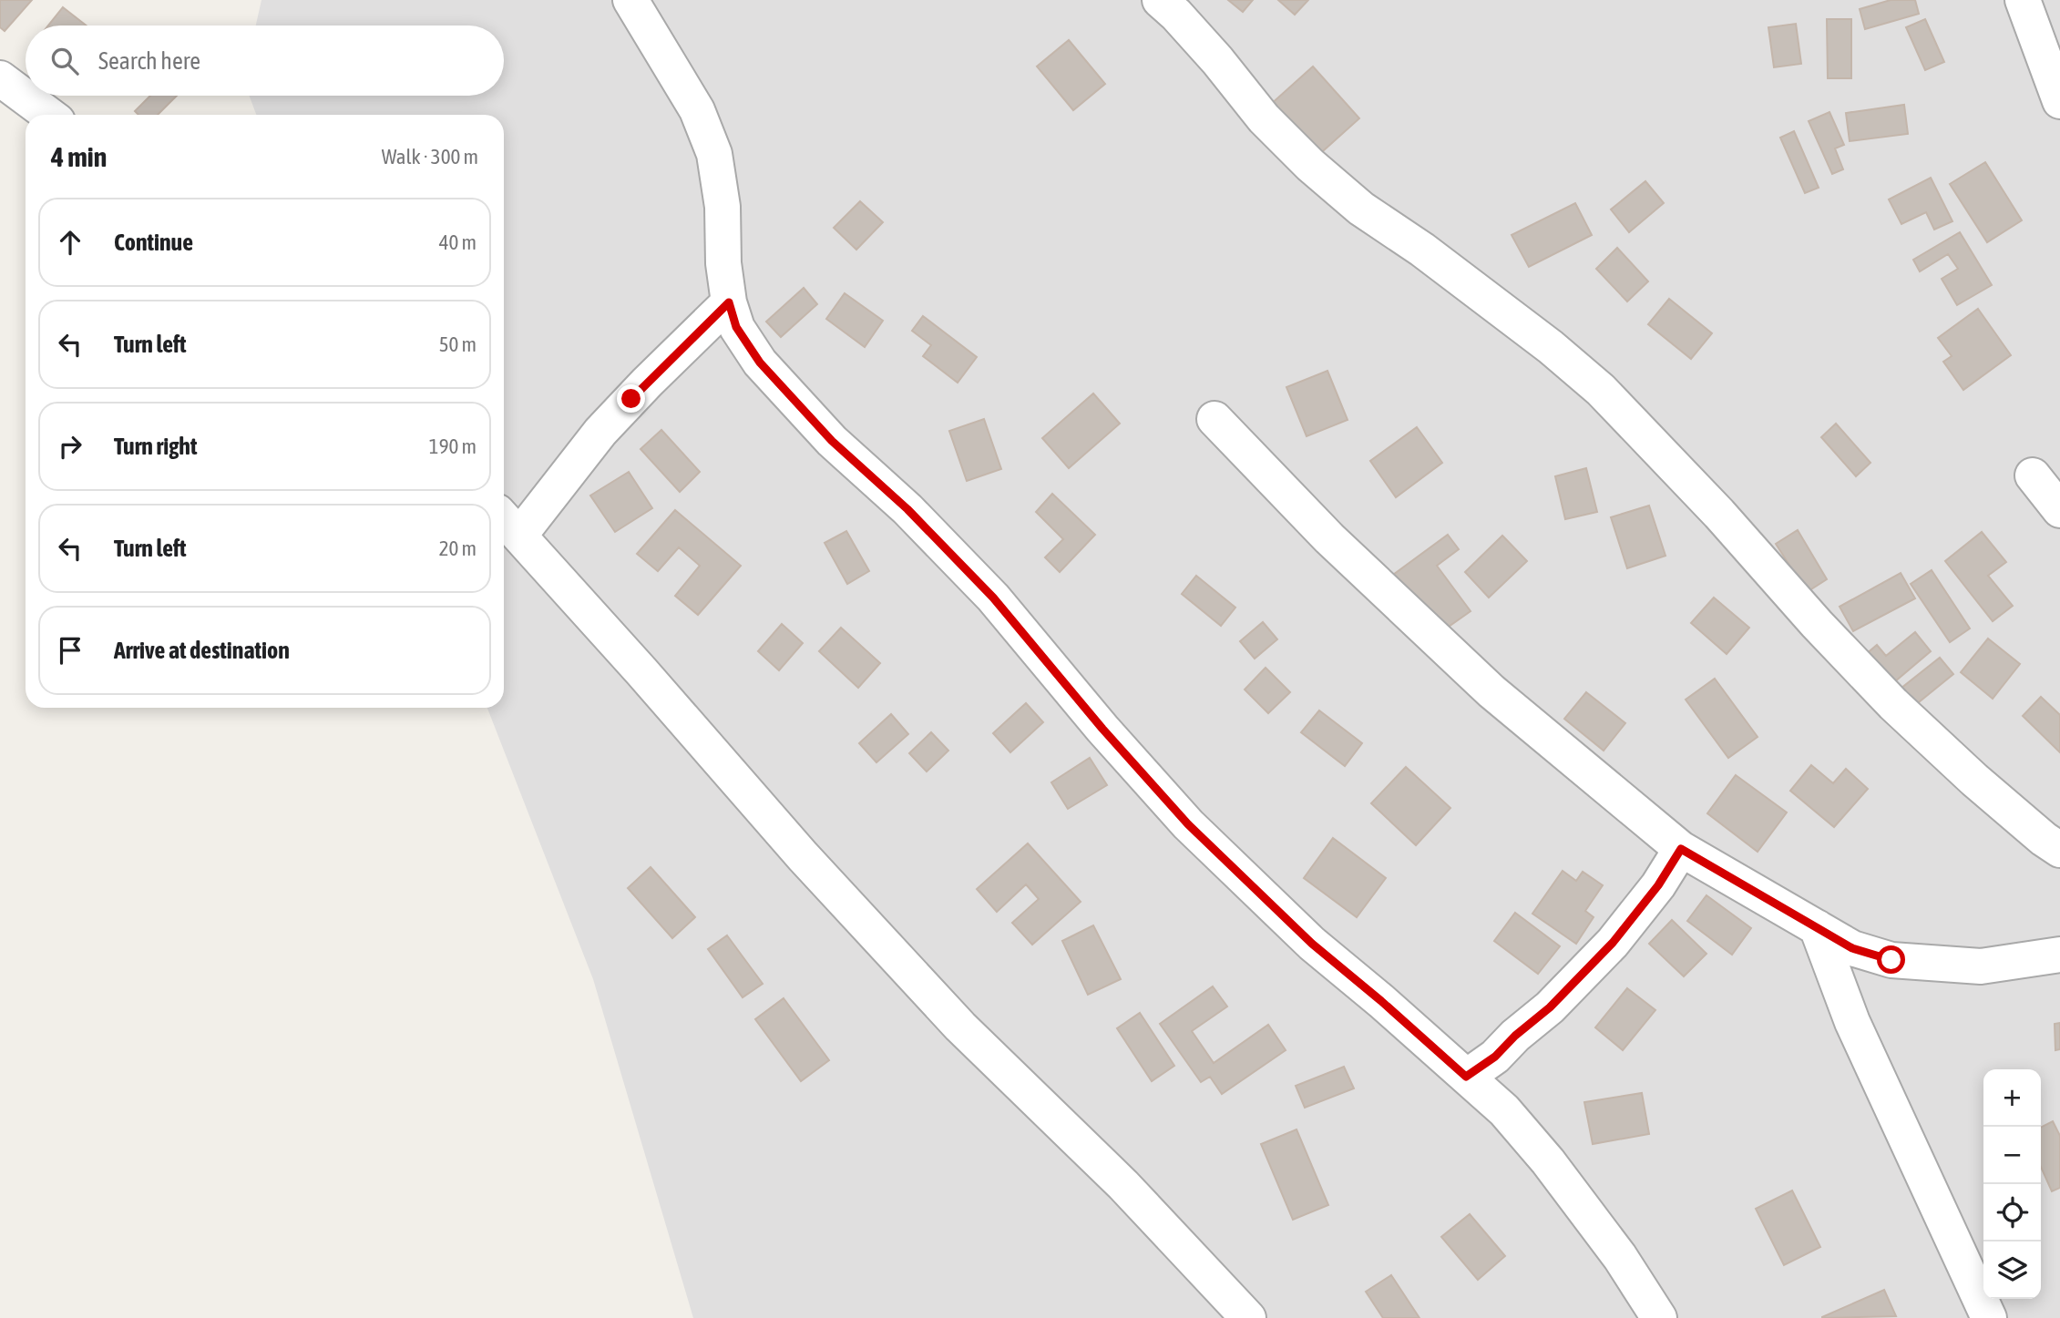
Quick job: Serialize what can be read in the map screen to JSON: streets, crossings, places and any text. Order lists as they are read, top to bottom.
{
  "page": {
    "search": "Search here",
    "heading": ["4 min", "Walk · 300 m"],
    "list": [
      ["Continue", "40 m"],
      ["Turn left", "50 m"],
      ["Turn right", "190 m"],
      ["Turn left", "20 m"],
      "Arrive at destination"
    ],
    "map_buttons": ["+", "−"]
  }
}
